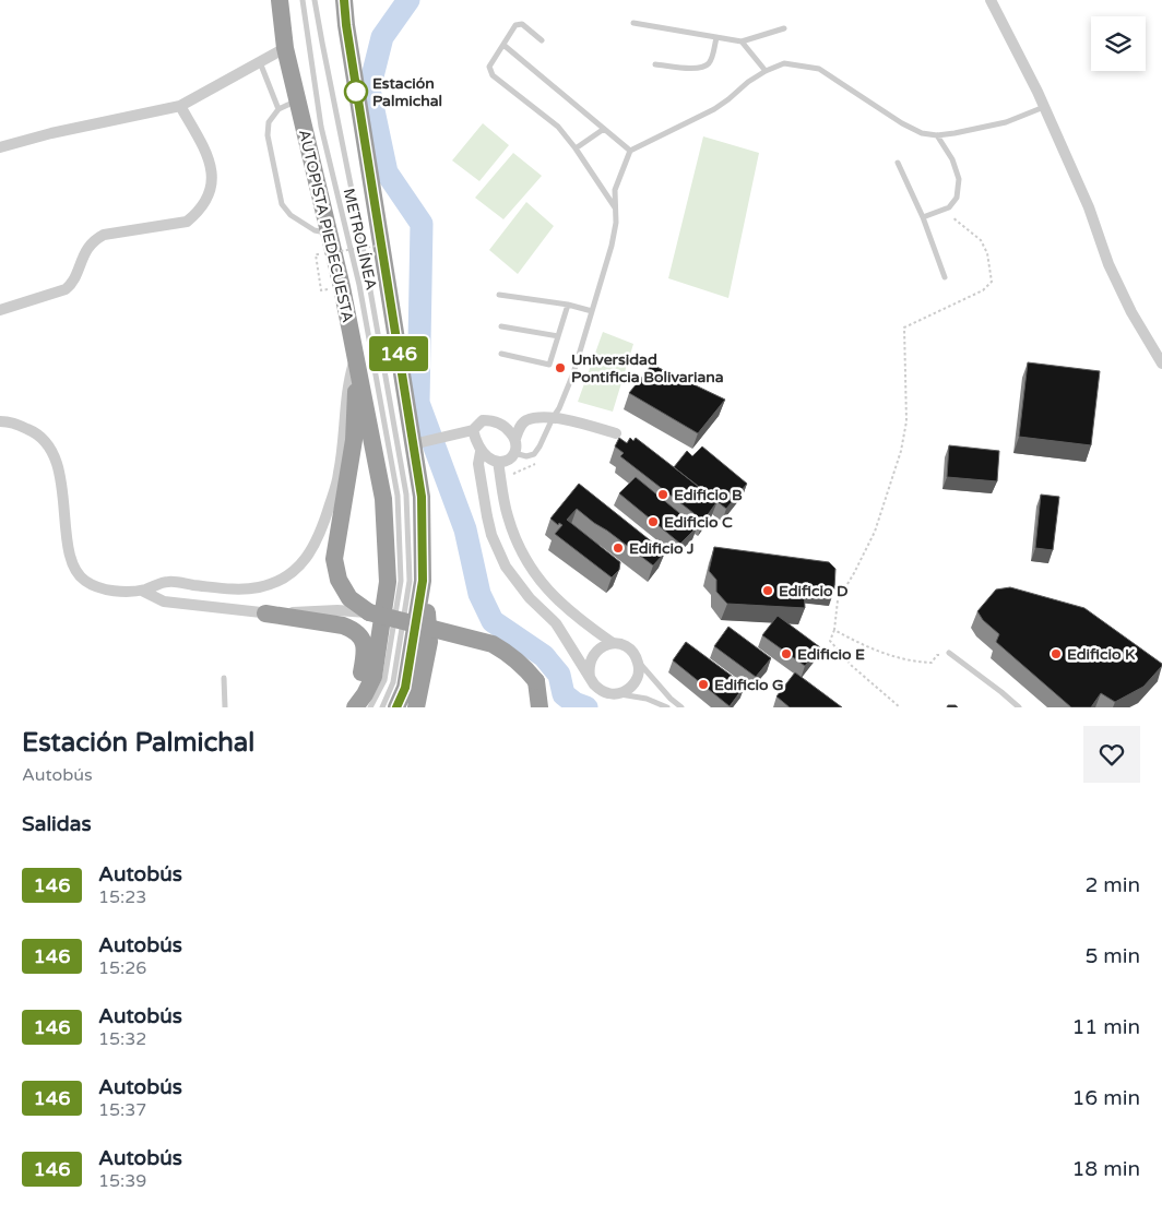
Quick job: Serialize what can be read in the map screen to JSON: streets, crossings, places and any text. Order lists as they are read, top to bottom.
{
  "streets": {
    "highway": ["AUTOPISTA PIEDECUESTA"],
    "lane": ["METROLÍNEA"]
  },
  "places": [
    "Estación Palmichal",
    "Universidad Pontificia Bolivariana",
    "Edificio B",
    "Edificio C",
    "Edificio J",
    "Edificio D",
    "Edificio E",
    "Edificio K",
    "Edificio G"
  ],
  "lines": ["bus line 146"],
  "page": {
    "on_map": "146",
    "heading": [
      ["Estación Palmichal", "Autobús"],
      "Salidas"
    ],
    "list": [
      {
        "mark": "146",
        "name": "Autobús",
        "note": "15:23",
        "value": "2 min"
      },
      {
        "mark": "146",
        "name": "Autobús",
        "note": "15:26",
        "value": "5 min"
      },
      {
        "mark": "146",
        "name": "Autobús",
        "note": "15:32",
        "value": "11 min"
      },
      {
        "mark": "146",
        "name": "Autobús",
        "note": "15:37",
        "value": "16 min"
      },
      {
        "mark": "146",
        "name": "Autobús",
        "note": "15:39",
        "value": "18 min"
      }
    ]
  }
}
